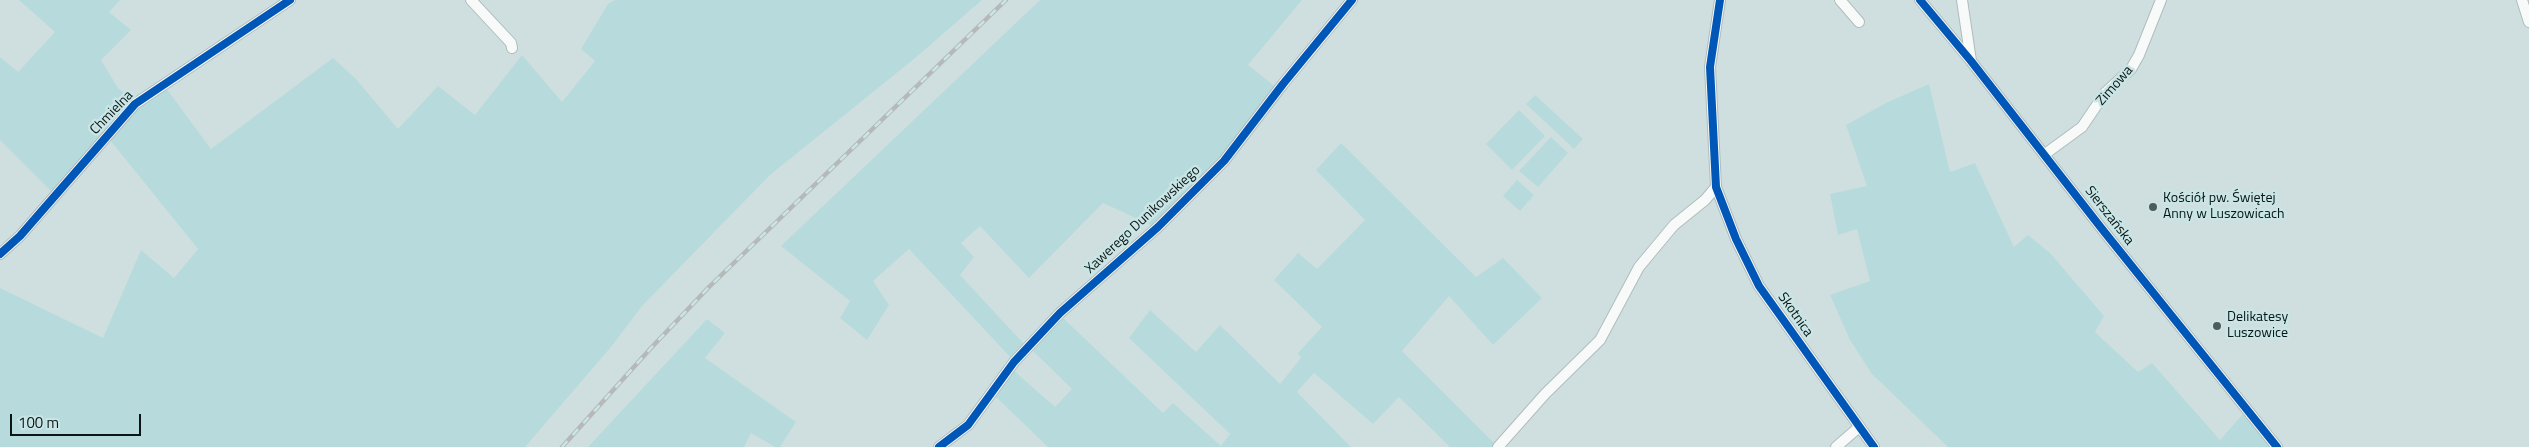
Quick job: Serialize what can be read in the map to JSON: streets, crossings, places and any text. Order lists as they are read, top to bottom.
{
  "streets": {
    "street": [
      "Zimowa",
      "Chmielna",
      "Sierszańska",
      "Xawerego Dunikowskiego",
      "Skotnica"
    ]
  },
  "crossings": [
    ["Zimowa", "Sierszańska"]
  ],
  "places": ["Kościół pw. Świętej Anny w Luszowicach", "Delikatesy Luszowice"],
  "scale_bar": "100 m"
}
